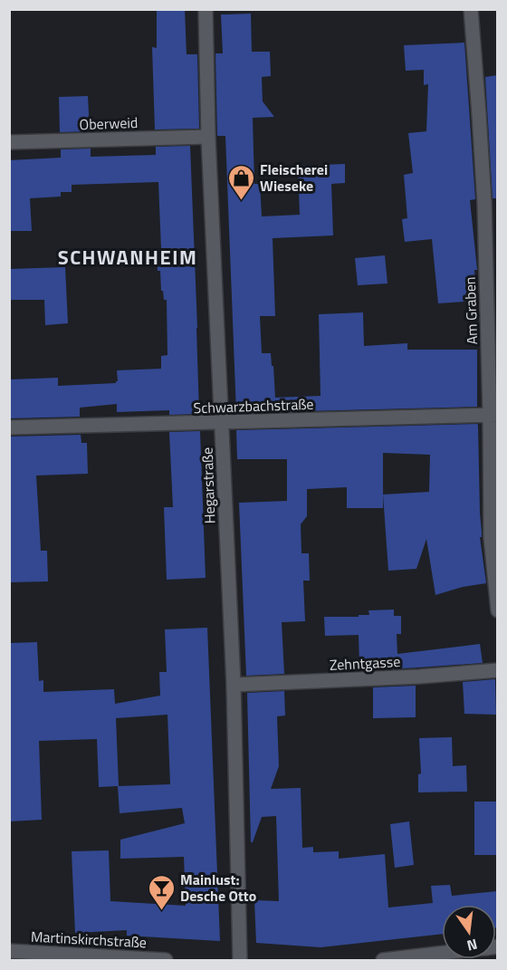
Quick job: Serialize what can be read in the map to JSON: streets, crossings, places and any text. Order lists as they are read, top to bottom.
{
  "streets": {
    "street": [
      "Oberweid",
      "Am Graben",
      "Schwarzbachstraße",
      "Hegarstraße",
      "Zehntgasse",
      "Martinskirchstraße"
    ]
  },
  "crossings": [
    ["Oberweid", "Hegarstraße"],
    ["Am Graben", "Schwarzbachstraße"],
    ["Schwarzbachstraße", "Hegarstraße"],
    ["Hegarstraße", "Zehntgasse"]
  ],
  "districts": ["SCHWANHEIM"],
  "places": {
    "shop": ["Fleischerei Wieseke"],
    "bar": ["Mainlust: Desche Otto"]
  },
  "north": "bottom"
}
